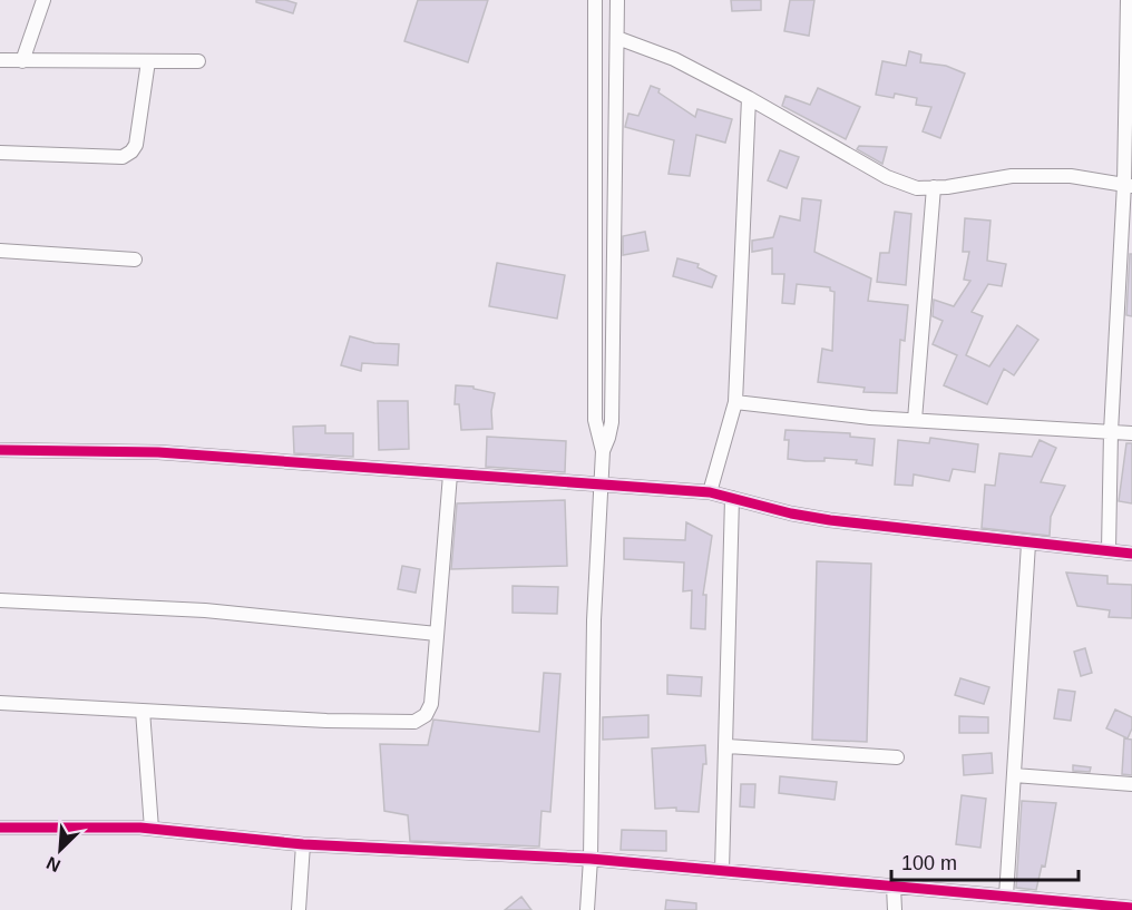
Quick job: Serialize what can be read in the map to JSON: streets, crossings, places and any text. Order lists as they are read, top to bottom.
{
  "scale_bar": "100 m",
  "north": "bottom left"
}
